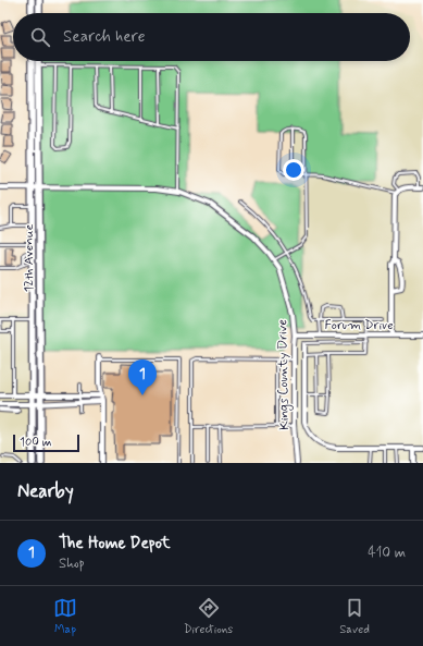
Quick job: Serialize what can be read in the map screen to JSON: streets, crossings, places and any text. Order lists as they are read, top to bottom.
{
  "streets": {
    "main road": ["12th Avenue"],
    "street": ["Forum Drive", "Kings County Drive"]
  },
  "crossings": [
    ["12th Avenue", "Kings County Drive"],
    ["Forum Drive", "Kings County Drive"]
  ],
  "scale_bar": "100 m",
  "page": {
    "search": "Search here",
    "pins": "1",
    "scale": "100 m",
    "heading": "Nearby",
    "list": [
      {
        "mark": "1",
        "name": "The Home Depot",
        "note": "Shop",
        "value": "410 m"
      }
    ],
    "nav": ["Map", "Directions", "Saved"]
  }
}
